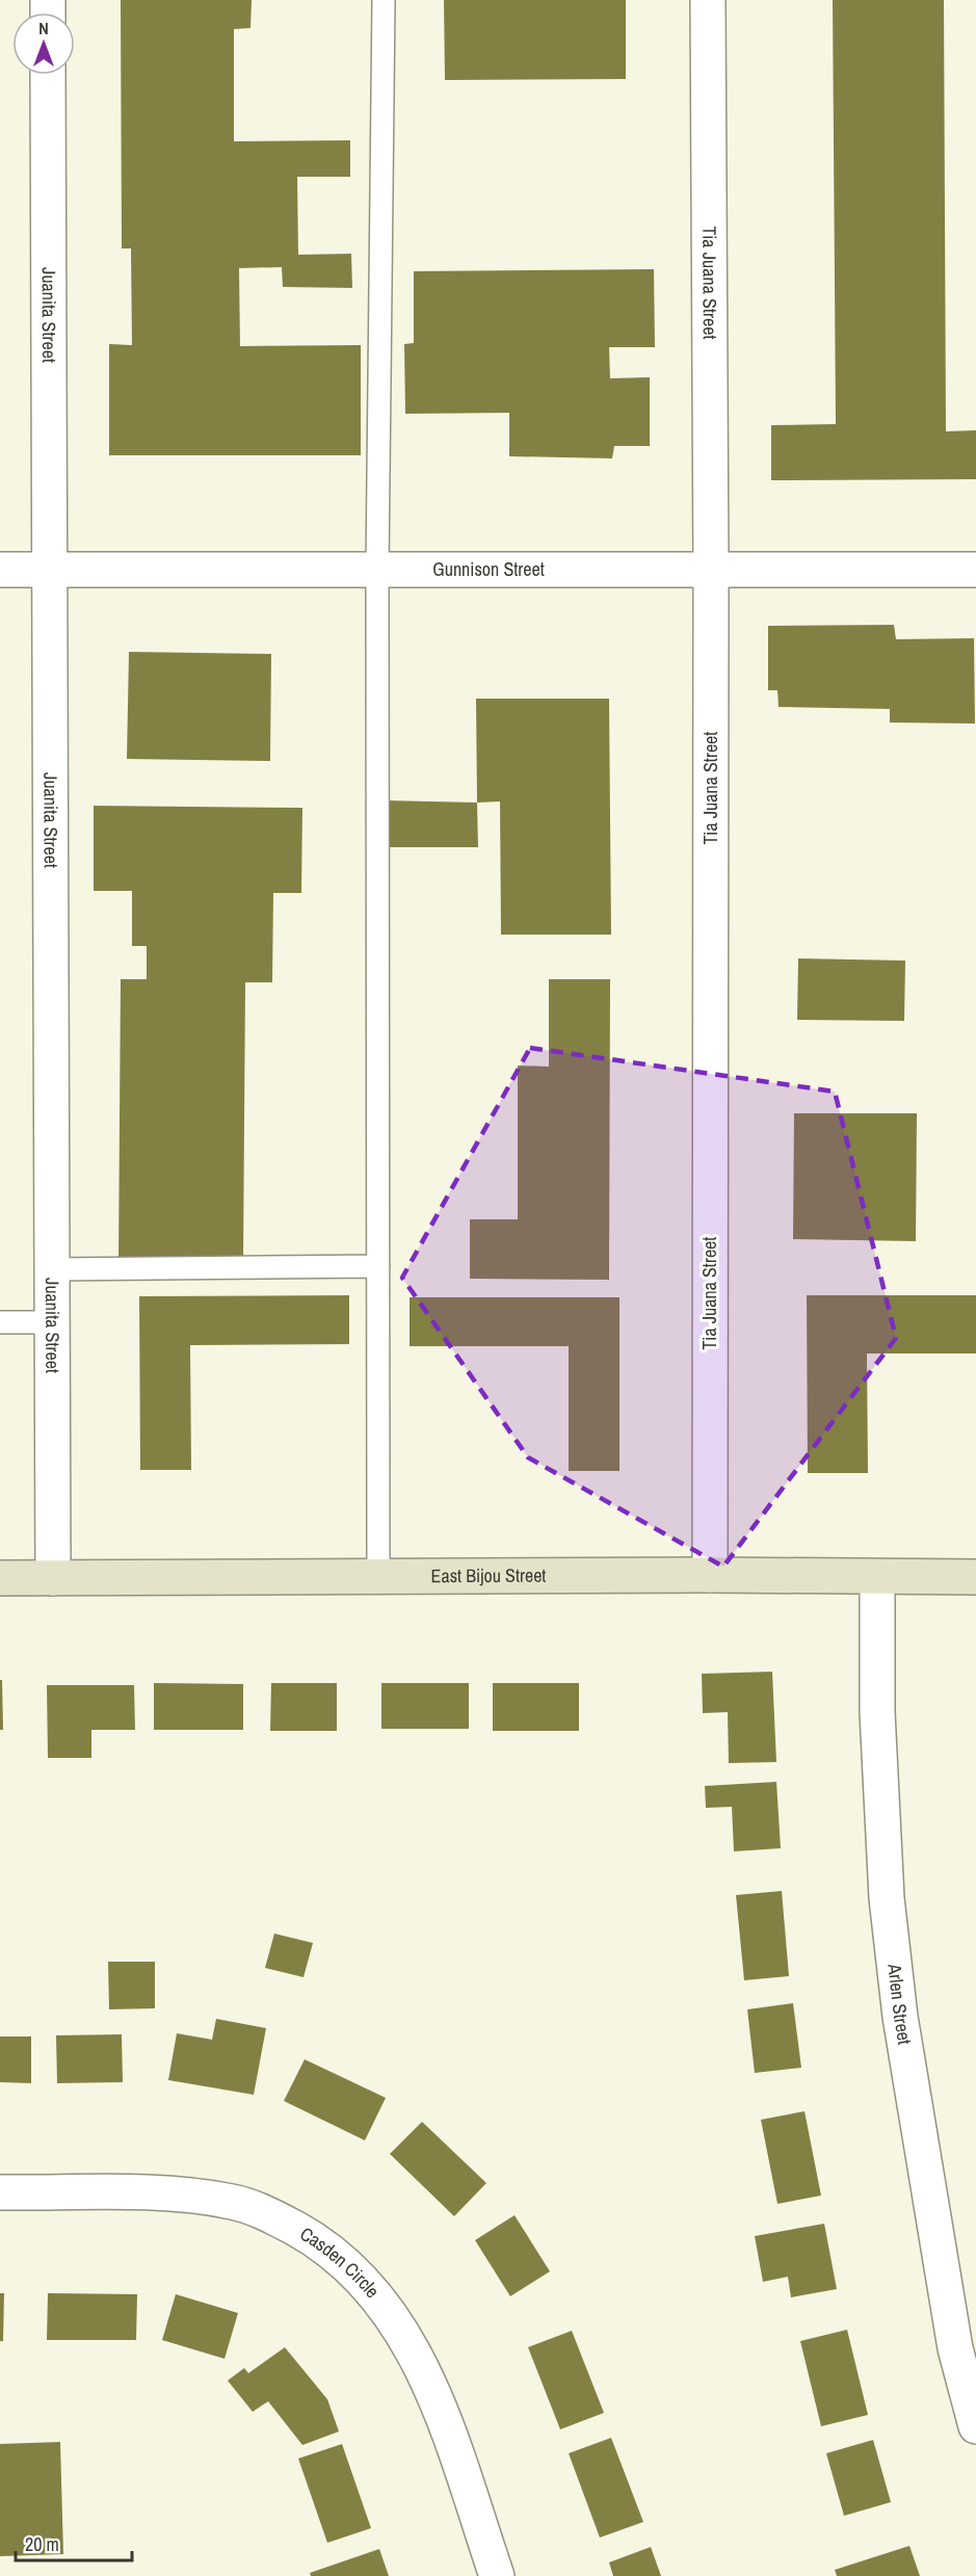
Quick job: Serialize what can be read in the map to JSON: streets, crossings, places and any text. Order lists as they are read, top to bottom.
{
  "streets": {
    "street": [
      "Tia Juana Street",
      "Juanita Street",
      "Gunnison Street",
      "East Bijou Street",
      "Arlen Street",
      "Casden Circle"
    ]
  },
  "crossings": [
    ["Tia Juana Street", "Gunnison Street"],
    ["Tia Juana Street", "East Bijou Street"],
    ["Juanita Street", "Gunnison Street"],
    ["Juanita Street", "East Bijou Street"],
    ["East Bijou Street", "Arlen Street"]
  ],
  "scale_bar": "20 m",
  "north": "top"
}
